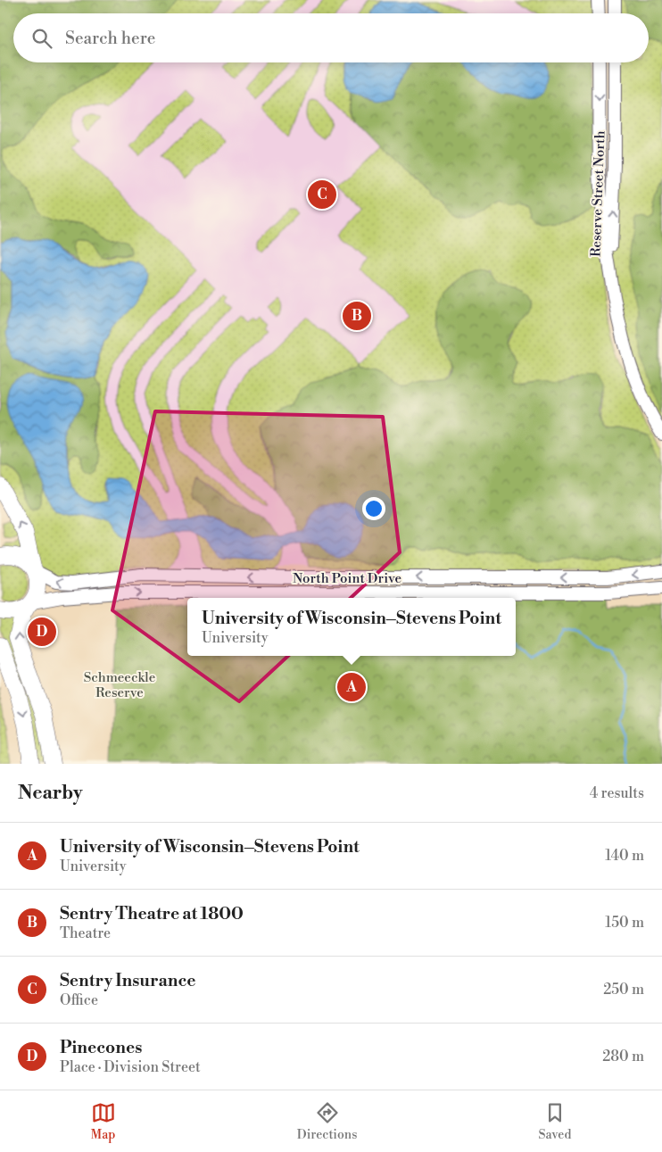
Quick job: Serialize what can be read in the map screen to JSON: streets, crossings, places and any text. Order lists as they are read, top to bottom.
{
  "streets": {
    "street": ["Reserve Street North", "North Point Drive"]
  },
  "parks": ["Schmeeckle Reserve"],
  "page": {
    "search": "Search here",
    "pins": [
      "C",
      "B",
      "D",
      "A"
    ],
    "popup": ["University of Wisconsin–Stevens Point", "University"],
    "heading": ["Nearby", "4 results"],
    "list": [
      {
        "mark": "A",
        "name": "University of Wisconsin–Stevens Point",
        "note": "University",
        "value": "140 m"
      },
      {
        "mark": "B",
        "name": "Sentry Theatre at 1800",
        "note": "Theatre",
        "value": "150 m"
      },
      {
        "mark": "C",
        "name": "Sentry Insurance",
        "note": "Office",
        "value": "250 m"
      },
      {
        "mark": "D",
        "name": "Pinecones",
        "note": "Place · Division Street",
        "value": "280 m"
      }
    ],
    "nav": ["Map", "Directions", "Saved"]
  }
}
